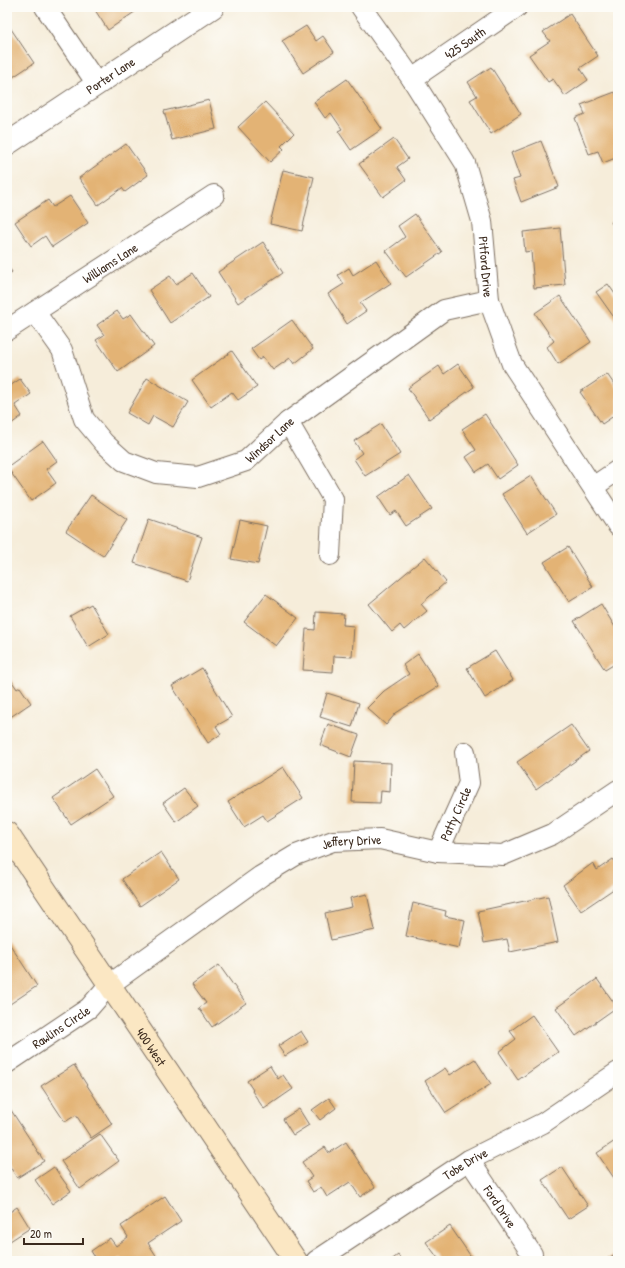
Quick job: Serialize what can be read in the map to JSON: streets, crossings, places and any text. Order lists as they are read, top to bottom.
{
  "streets": {
    "main road": ["400 West"],
    "street": [
      "425 South",
      "Porter Lane",
      "Williams Lane",
      "Pitford Drive",
      "Windsor Lane",
      "Patty Circle",
      "Jeffery Drive",
      "Rawlins Circle",
      "Tobe Drive",
      "Ford Drive"
    ]
  },
  "crossings": [
    ["425 South", "Pitford Drive"],
    ["Williams Lane", "Windsor Lane"],
    ["Pitford Drive", "Windsor Lane"],
    ["Patty Circle", "Jeffery Drive"],
    ["Jeffery Drive", "Rawlins Circle"],
    ["Jeffery Drive", "400 West"],
    ["Rawlins Circle", "400 West"],
    ["Tobe Drive", "Ford Drive"]
  ],
  "scale_bar": "20 m"
}
